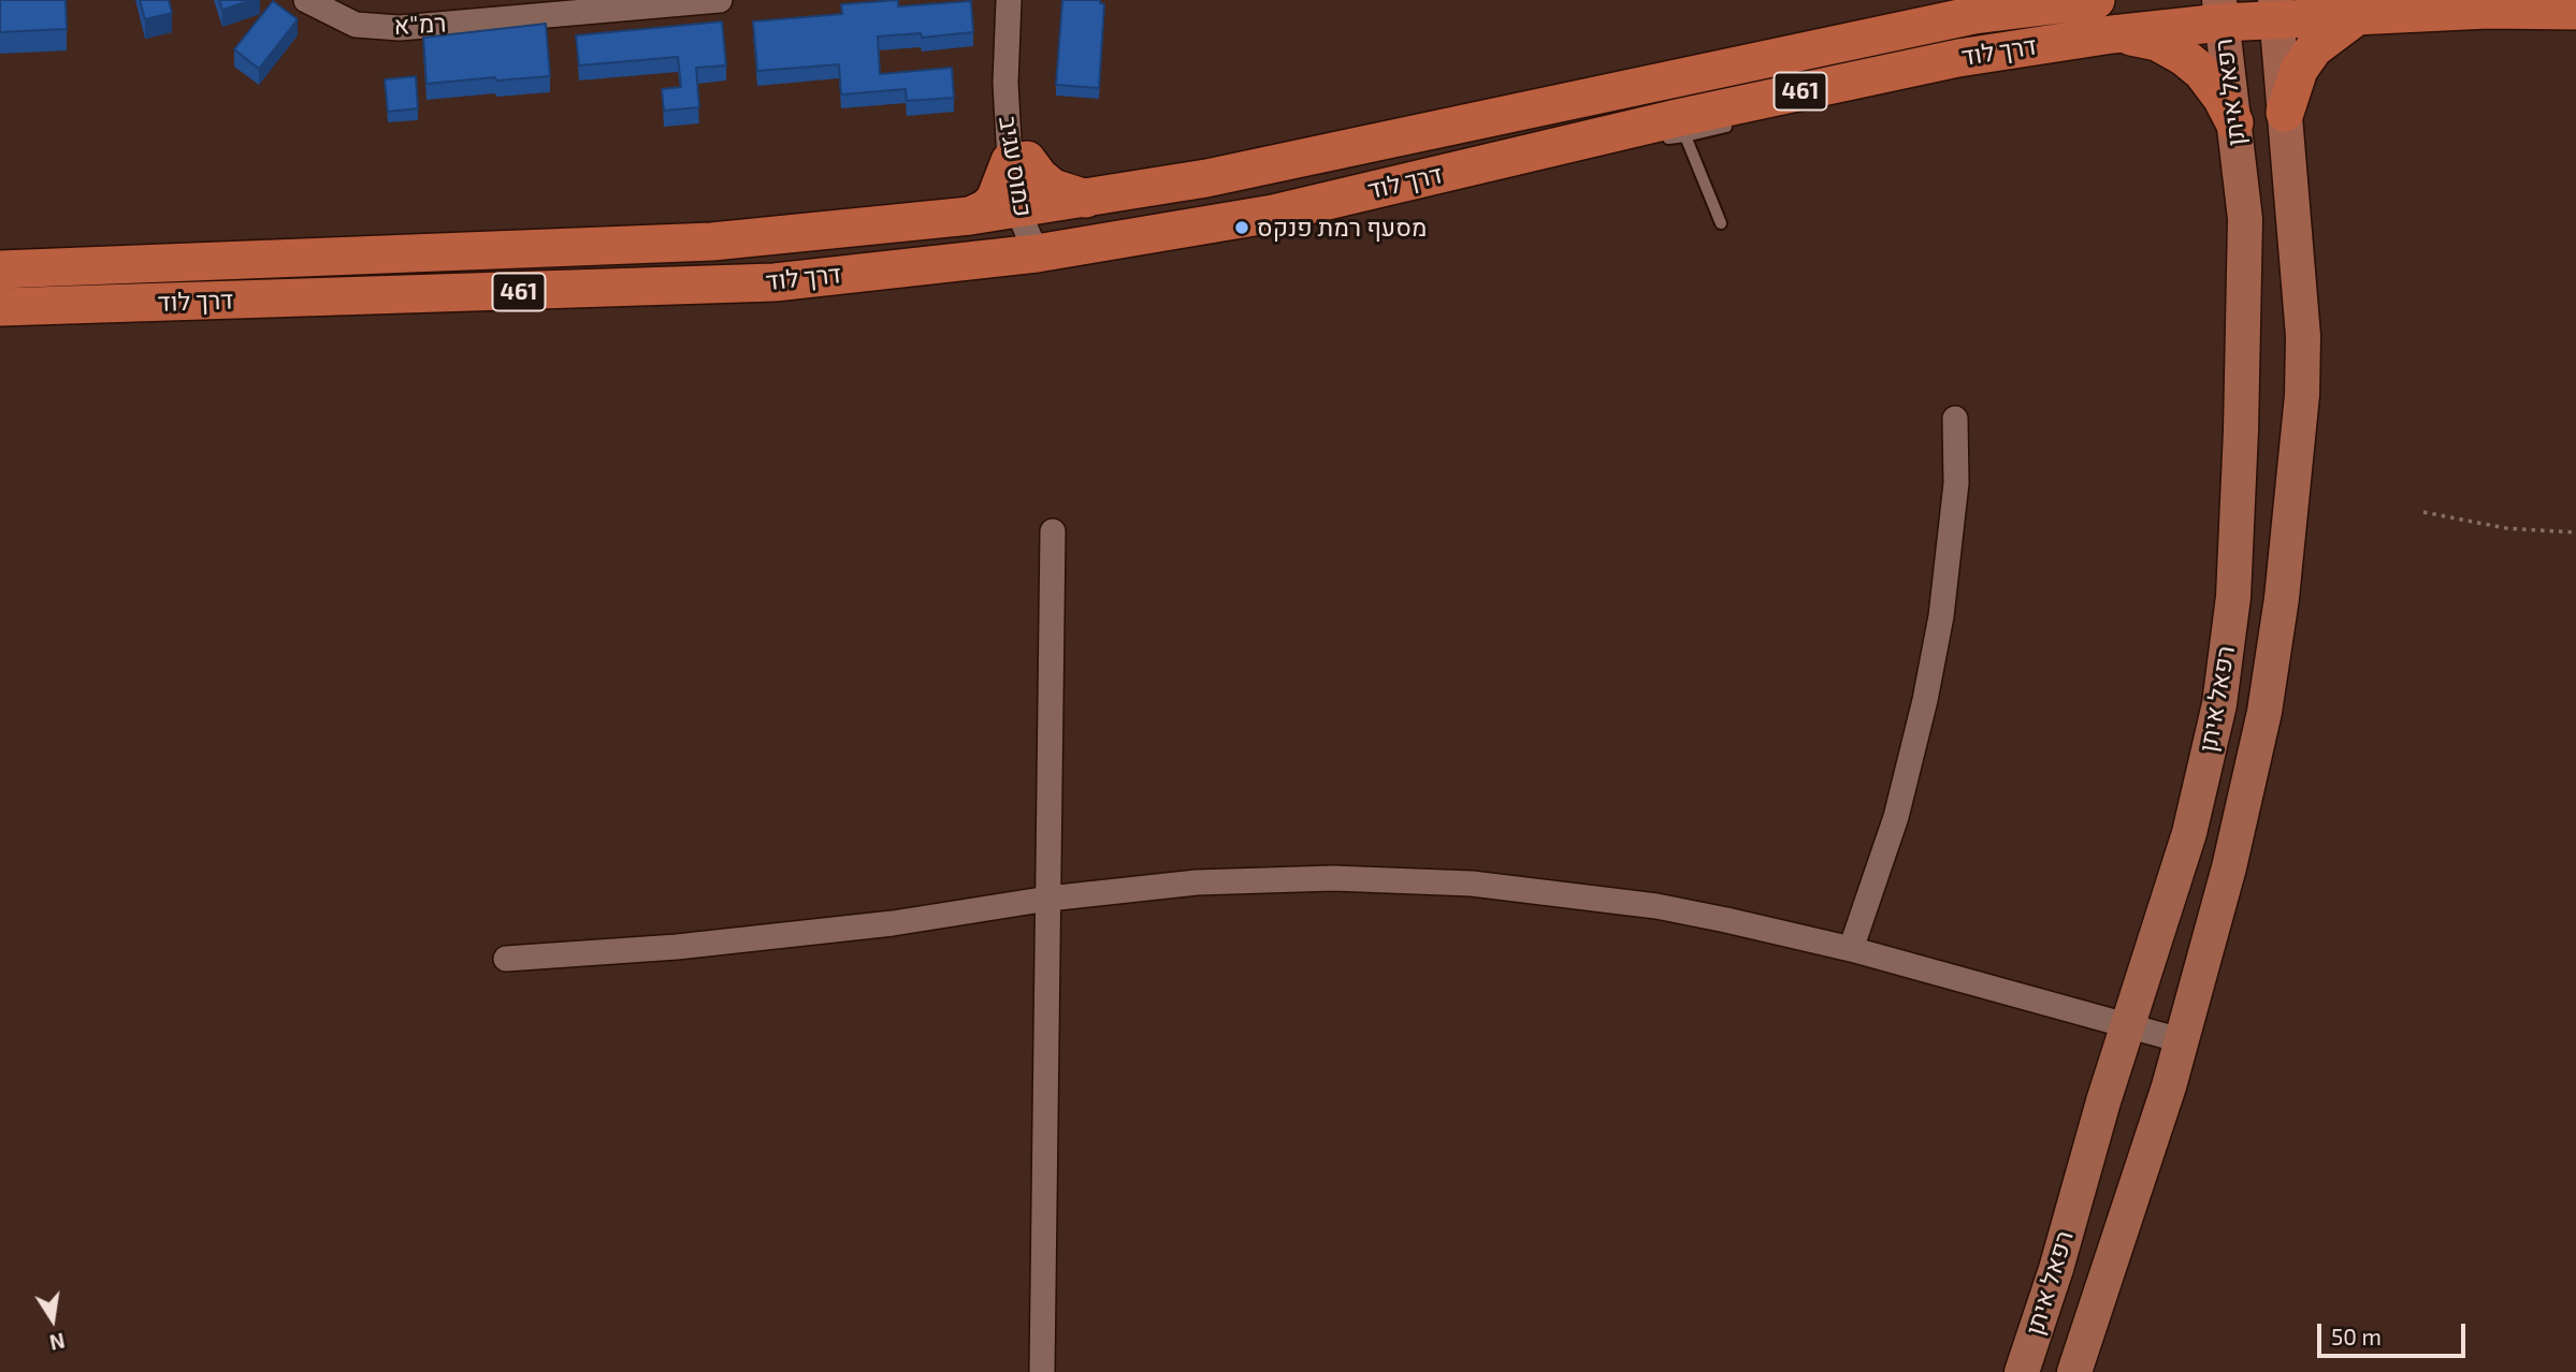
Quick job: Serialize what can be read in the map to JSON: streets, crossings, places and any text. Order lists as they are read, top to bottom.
{
  "streets": {
    "main road": ["דרך לוד", "461", "רפאל איתן"],
    "street": ["רמ\"א", "כמוס עגיב"]
  },
  "crossings": [
    ["דרך לוד", "רפאל איתן"],
    ["דרך לוד", "כמוס עגיב"]
  ],
  "places": ["מסעף רמת פנקס"],
  "scale_bar": "50 m",
  "north": "bottom"
}
